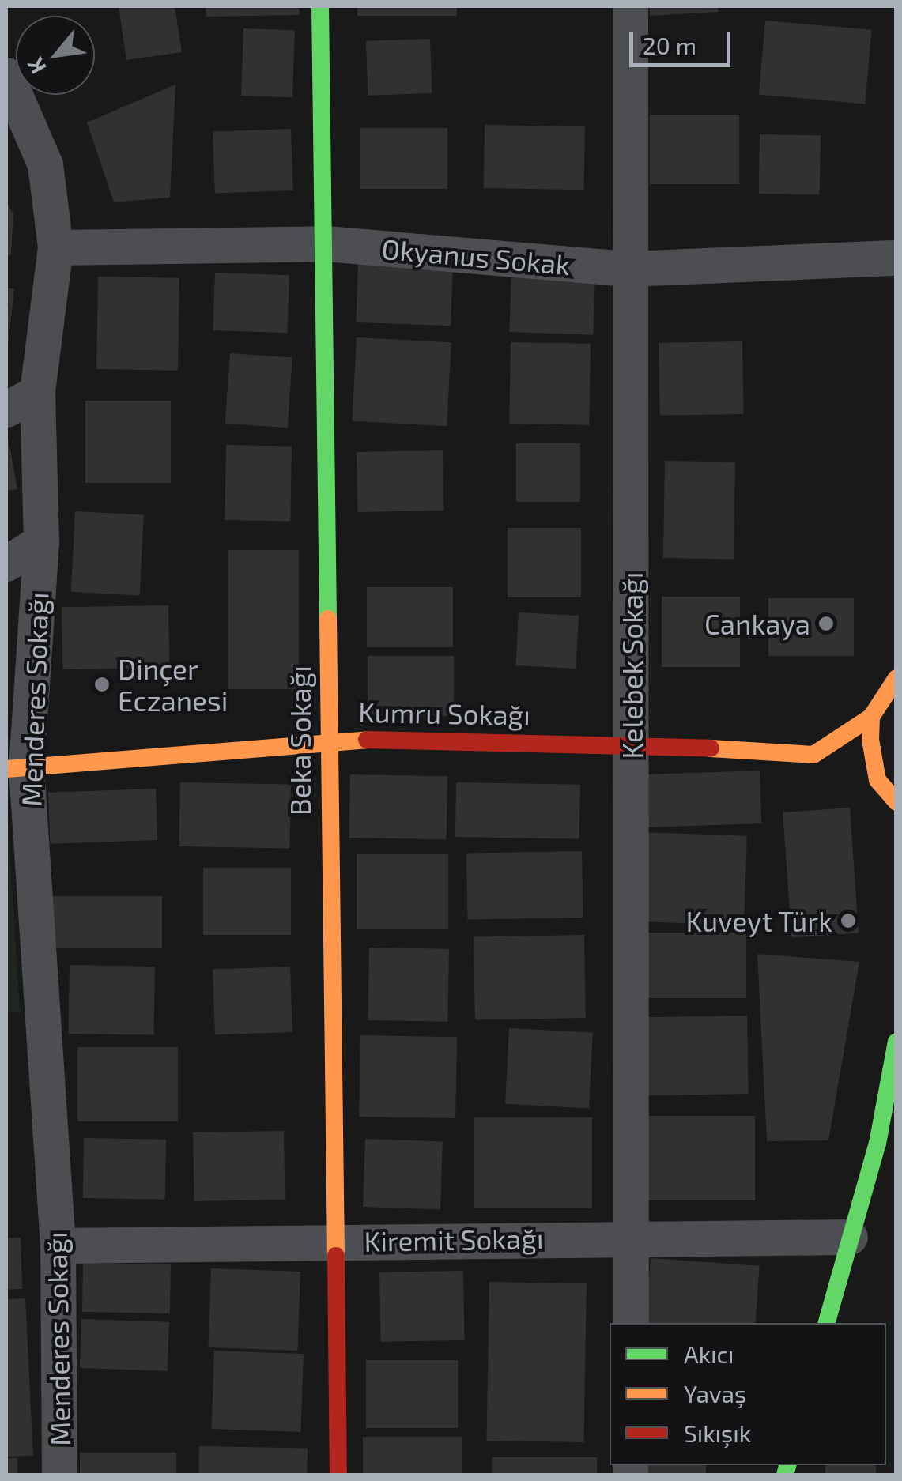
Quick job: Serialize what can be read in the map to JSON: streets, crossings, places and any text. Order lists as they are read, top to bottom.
{
  "streets": {
    "street": [
      "Okyanus Sokak",
      "Kelebek Sokağı",
      "Menderes Sokağı",
      "Kumru Sokağı",
      "Beka Sokağı",
      "Kiremit Sokağı"
    ]
  },
  "crossings": [
    ["Okyanus Sokak", "Kelebek Sokağı"],
    ["Okyanus Sokak", "Menderes Sokağı"],
    ["Okyanus Sokak", "Beka Sokağı"],
    ["Kelebek Sokağı", "Kumru Sokağı"],
    ["Kelebek Sokağı", "Kiremit Sokağı"],
    ["Menderes Sokağı", "Kumru Sokağı"],
    ["Menderes Sokağı", "Kiremit Sokağı"],
    ["Kumru Sokağı", "Beka Sokağı"],
    ["Beka Sokağı", "Kiremit Sokağı"]
  ],
  "places": ["Cankaya", "Dinçer Eczanesi", "Kuveyt Türk"],
  "legend": ["Akıcı", "Yavaş", "Sıkışık"],
  "scale_bar": "20 m",
  "north": "bottom left"
}
